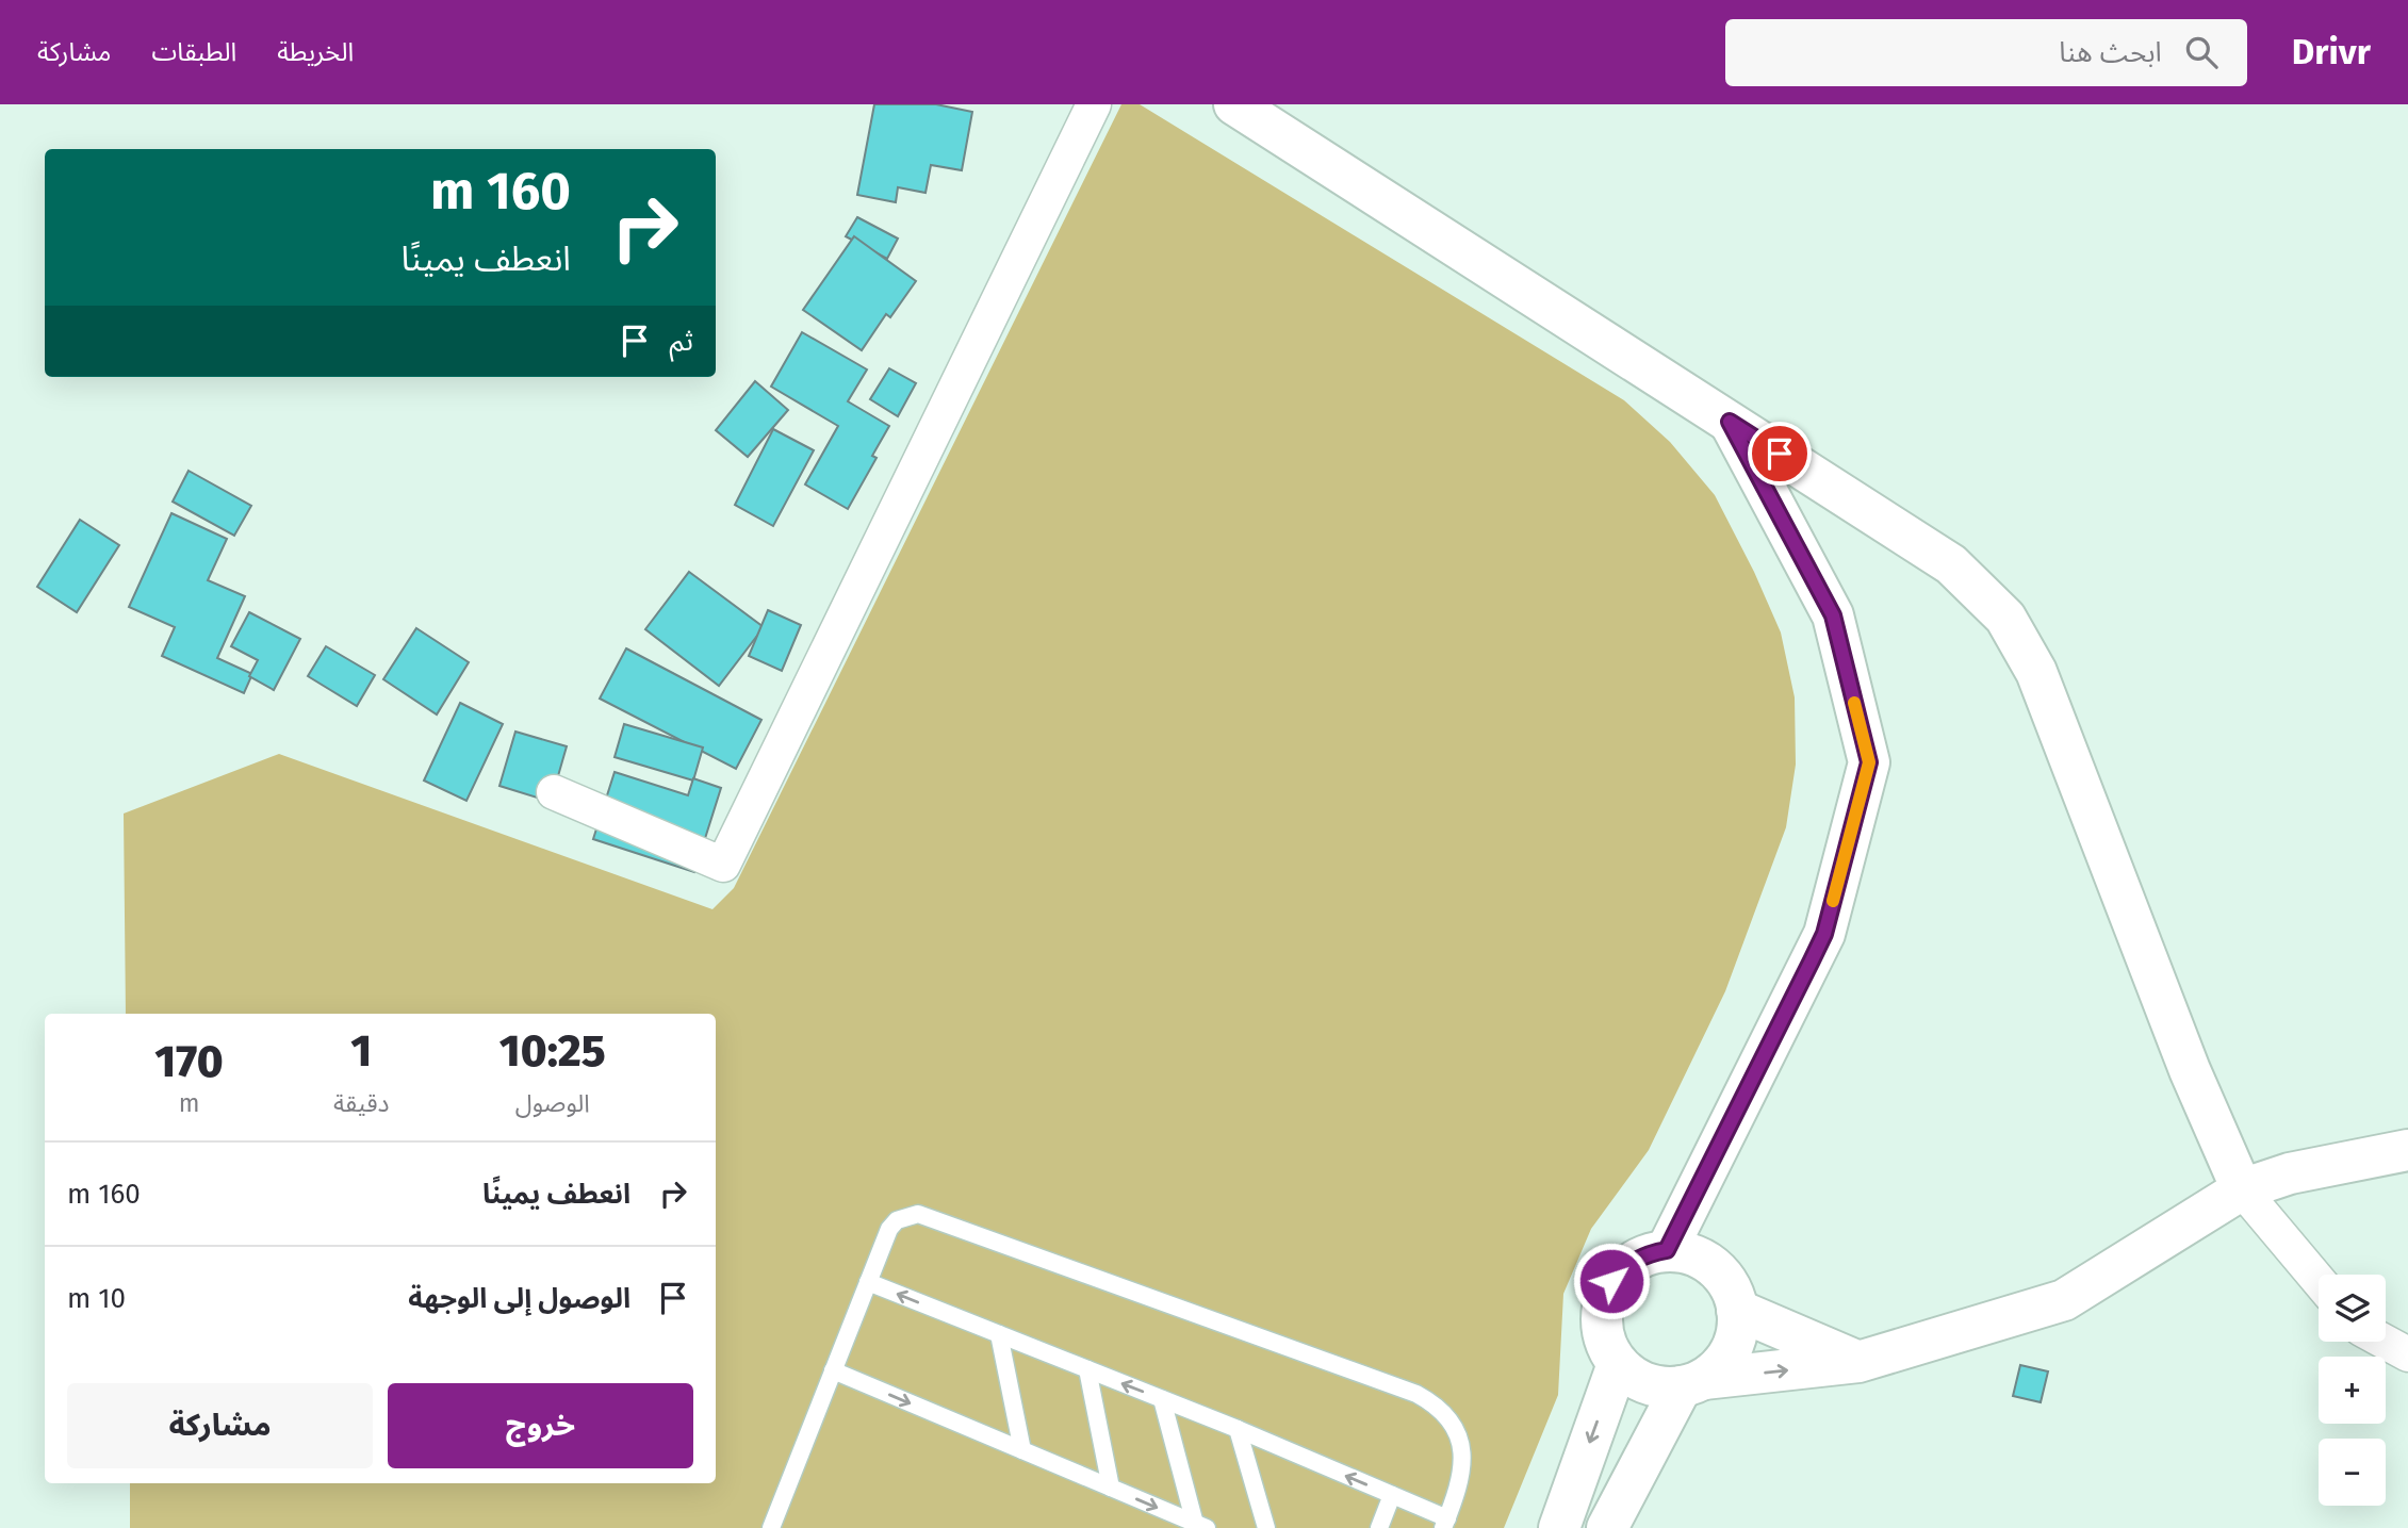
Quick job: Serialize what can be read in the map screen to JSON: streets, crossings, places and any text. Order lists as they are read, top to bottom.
{
  "page": {
    "header": "Drivr",
    "search": "ابحث هنا",
    "nav": ["الخريطة", "الطبقات", "مشاركة"],
    "turn": ["160 m", "انعطف يمينًا"],
    "then": "ثم",
    "eta": [
      "10:25",
      "الوصول",
      "1",
      "دقيقة",
      "170",
      "m"
    ],
    "list": [
      {
        "name": "انعطف يمينًا",
        "value": "160 m"
      },
      {
        "name": "الوصول إلى الوجهة",
        "value": "10 m"
      }
    ],
    "map_buttons": ["+", "−"],
    "buttons": ["خروج", "مشاركة"]
  }
}
